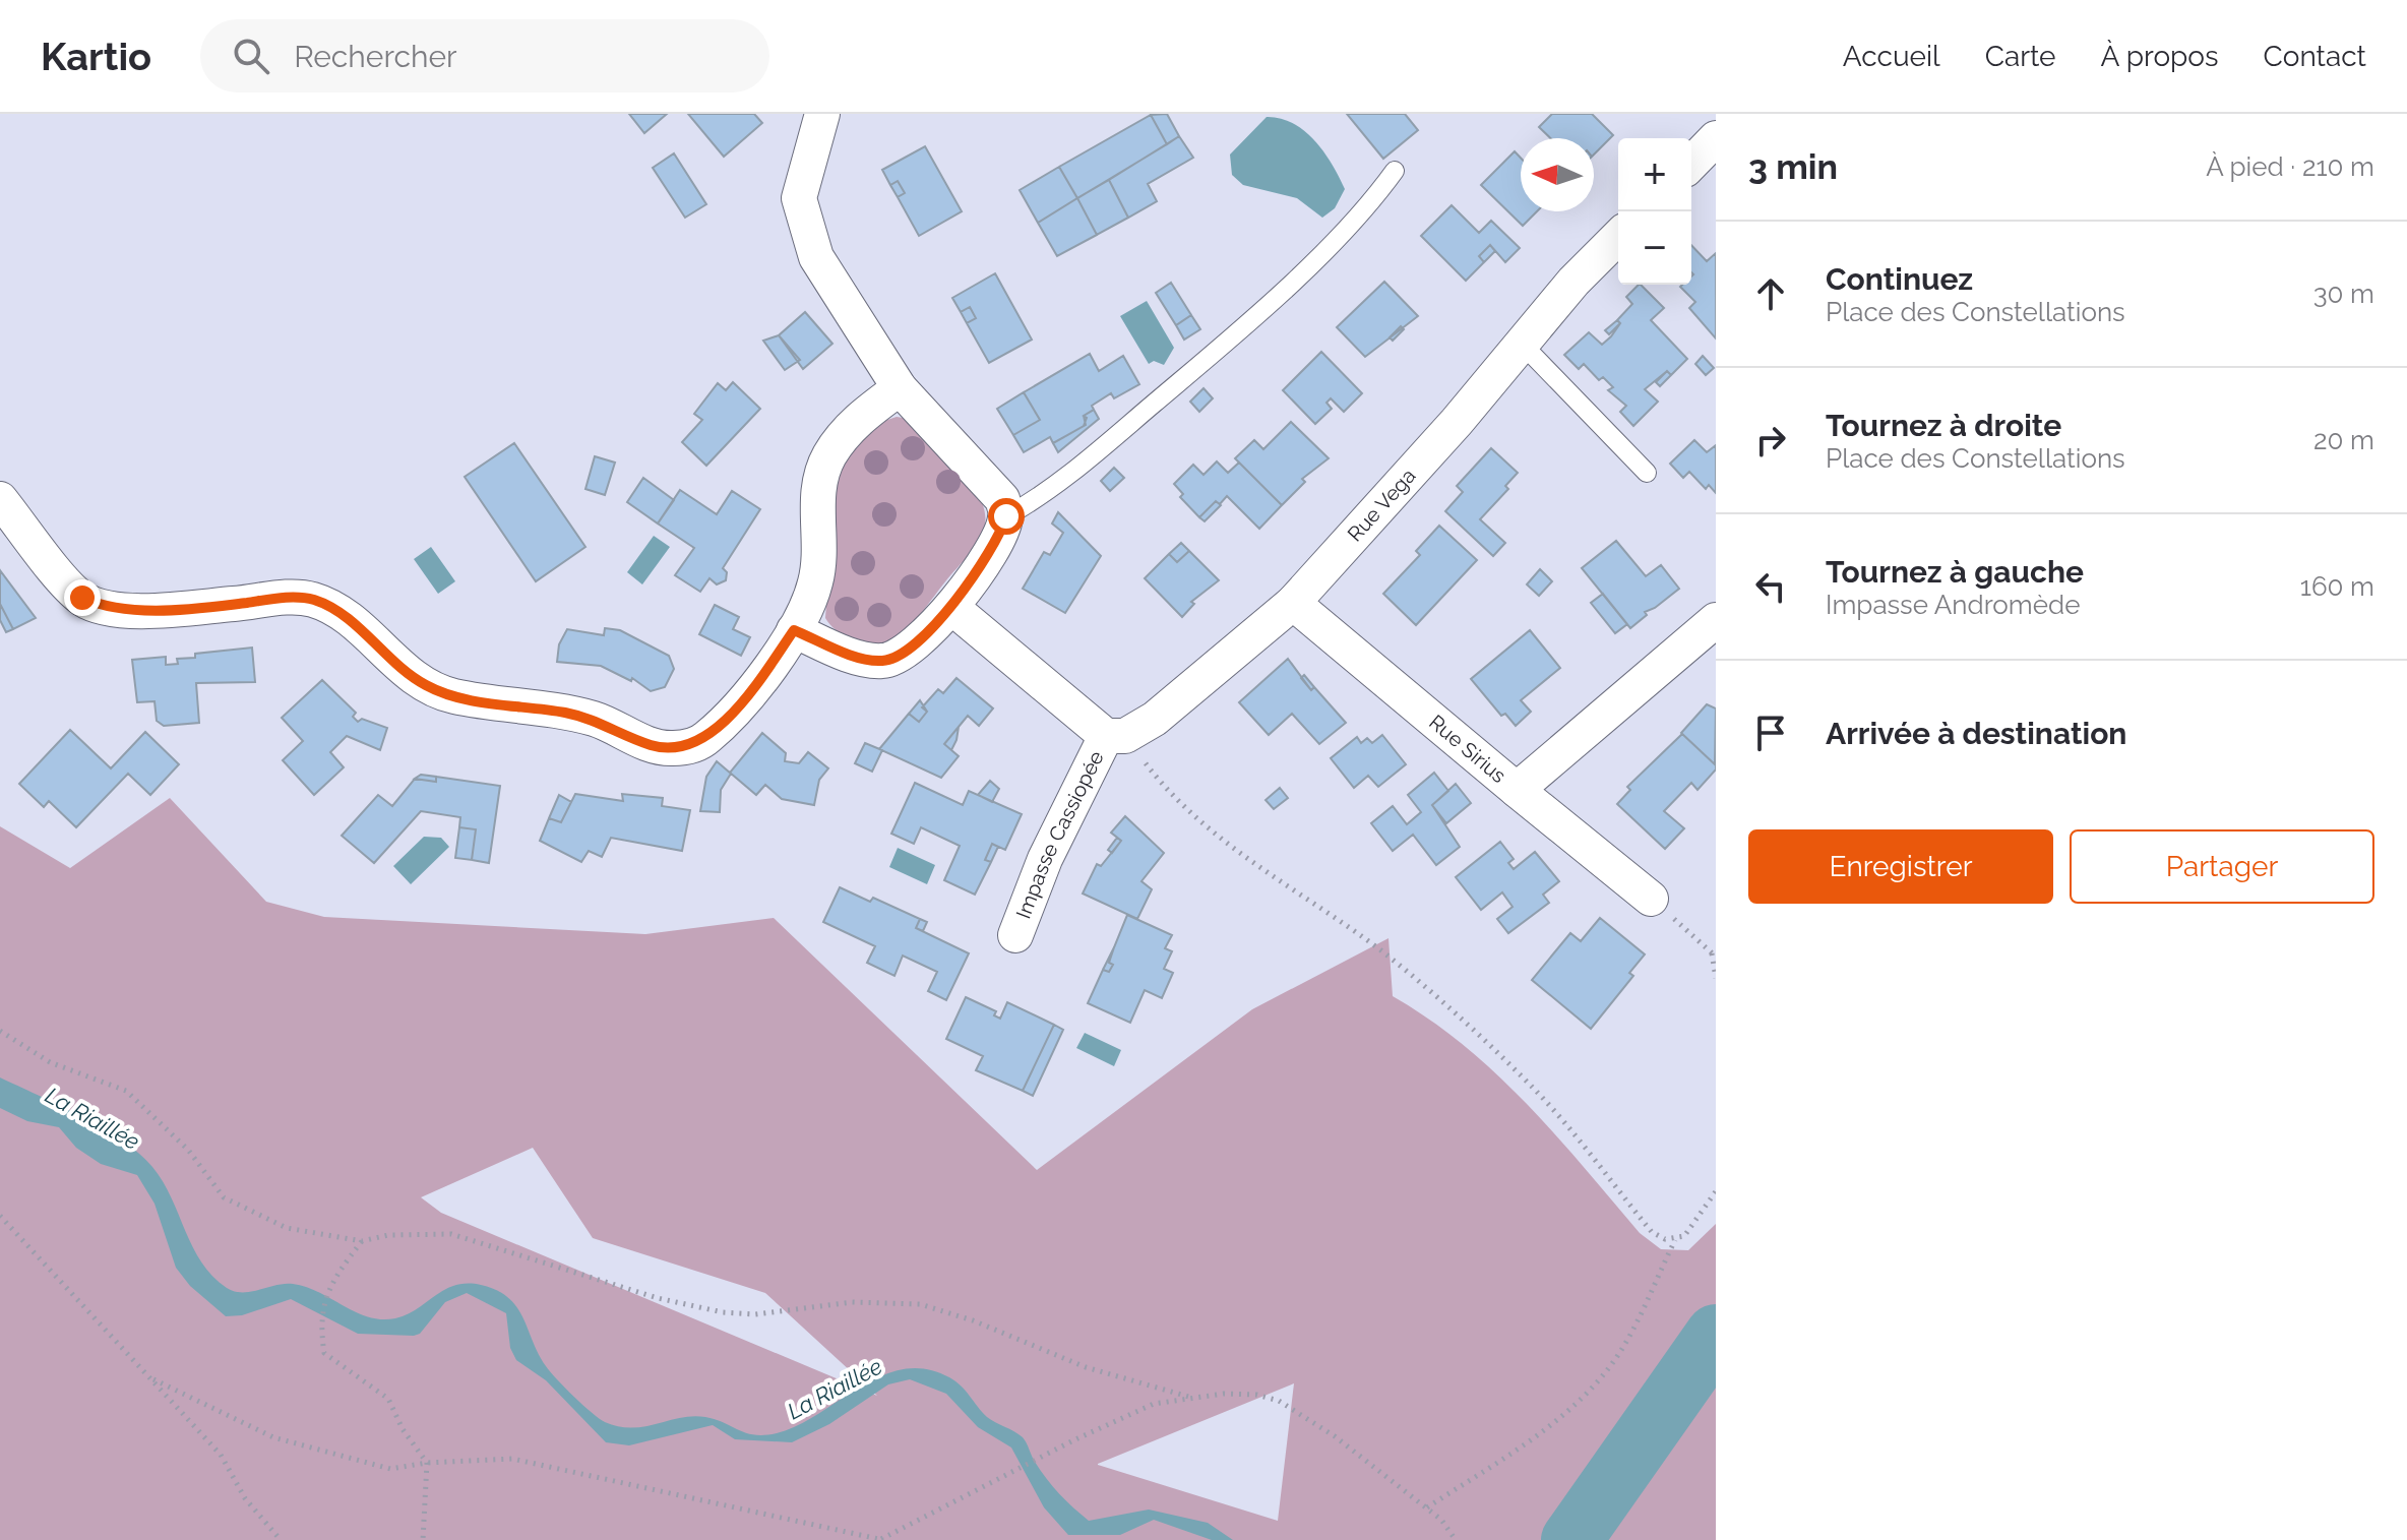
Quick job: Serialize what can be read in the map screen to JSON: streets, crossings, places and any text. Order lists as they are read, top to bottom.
{
  "streets": {
    "street": ["Rue Vega", "Rue Sirius", "Impasse Cassiopée"]
  },
  "crossings": [
    ["Rue Vega", "Rue Sirius"],
    ["Rue Vega", "Impasse Cassiopée"]
  ],
  "water": ["La Riaillée"],
  "north": "left",
  "page": {
    "header": "Kartio",
    "search": "Rechercher",
    "nav": [
      "Accueil",
      "Carte",
      "À propos",
      "Contact"
    ],
    "heading": ["3 min", "À pied · 210 m"],
    "map_buttons": ["+", "−"],
    "list": [
      ["Continuez", "Place des Constellations", "30 m"],
      ["Tournez à droite", "Place des Constellations", "20 m"],
      ["Tournez à gauche", "Impasse Andromède", "160 m"],
      "Arrivée à destination"
    ],
    "buttons": ["Enregistrer", "Partager"]
  }
}
